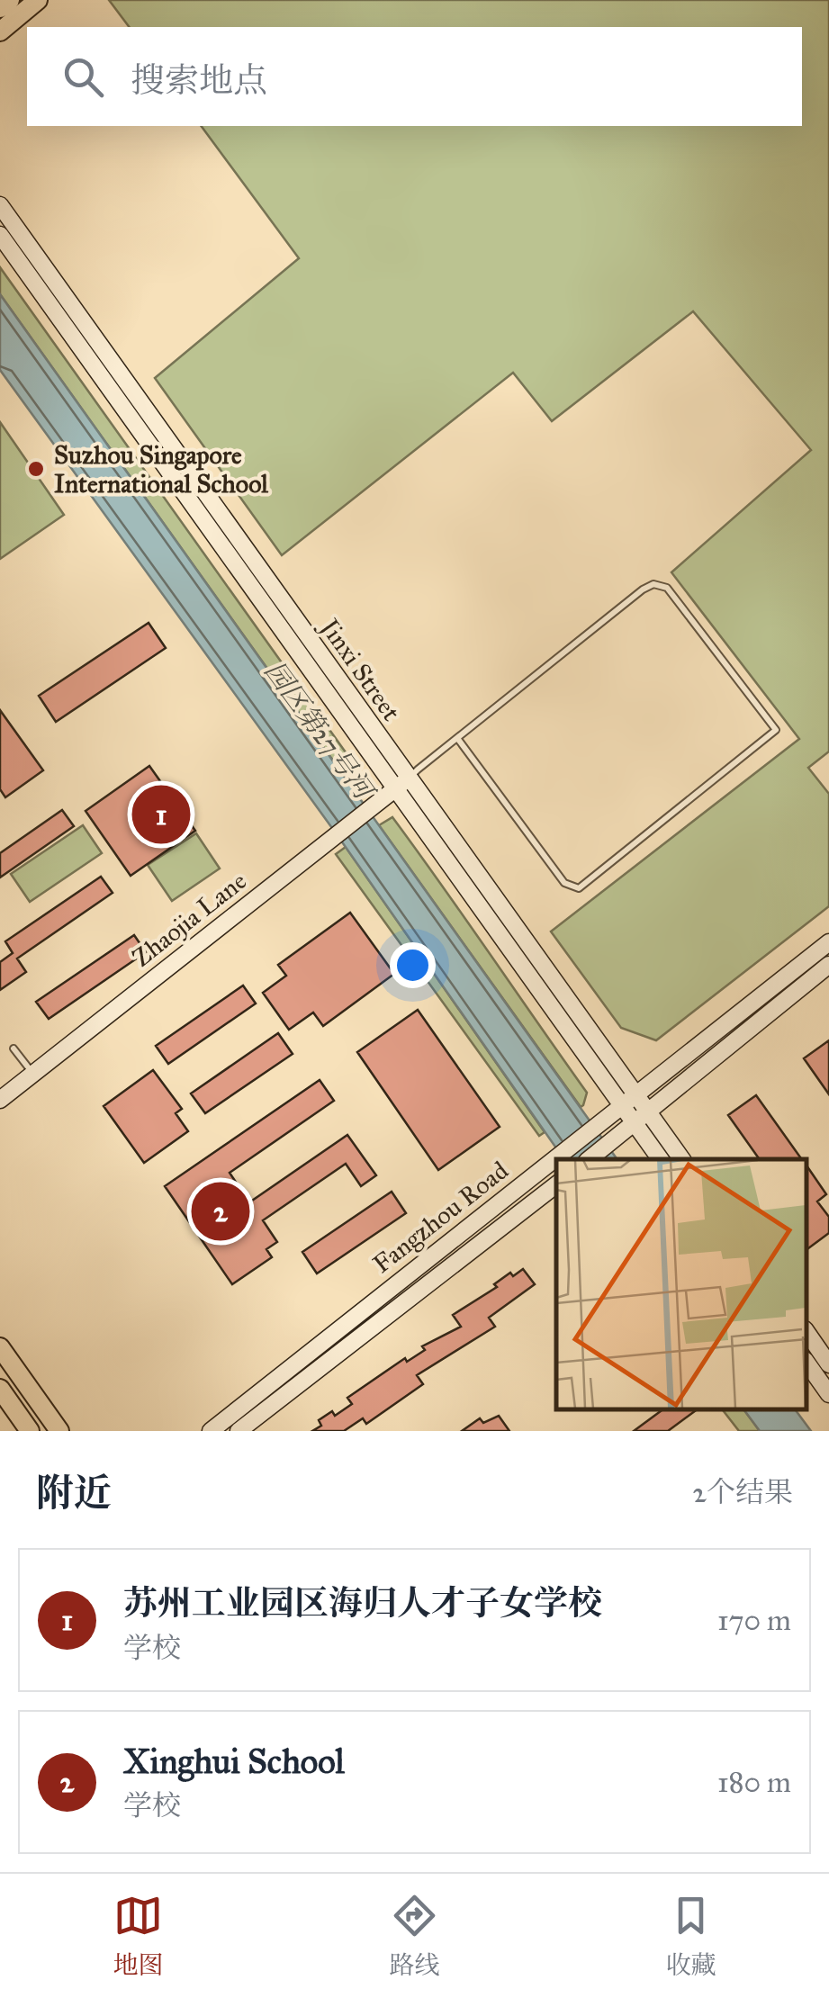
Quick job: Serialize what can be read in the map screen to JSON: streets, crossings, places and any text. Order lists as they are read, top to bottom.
{
  "streets": {
    "main road": ["Jinxi Street", "Zhaojia Lane", "Fangzhou Road"]
  },
  "crossings": [
    ["Jinxi Street", "Zhaojia Lane"],
    ["Jinxi Street", "Fangzhou Road"]
  ],
  "water": ["园区第27号河"],
  "places": ["Suzhou Singapore International School"],
  "page": {
    "search": "搜索地点",
    "pins": ["1", "2"],
    "heading": ["附近", "2个结果"],
    "list": [
      {
        "mark": "1",
        "name": "苏州工业园区海归人才子女学校",
        "note": "学校",
        "value": "170 m"
      },
      {
        "mark": "2",
        "name": "Xinghui School",
        "note": "学校",
        "value": "180 m"
      }
    ],
    "nav": ["地图", "路线", "收藏"]
  }
}
